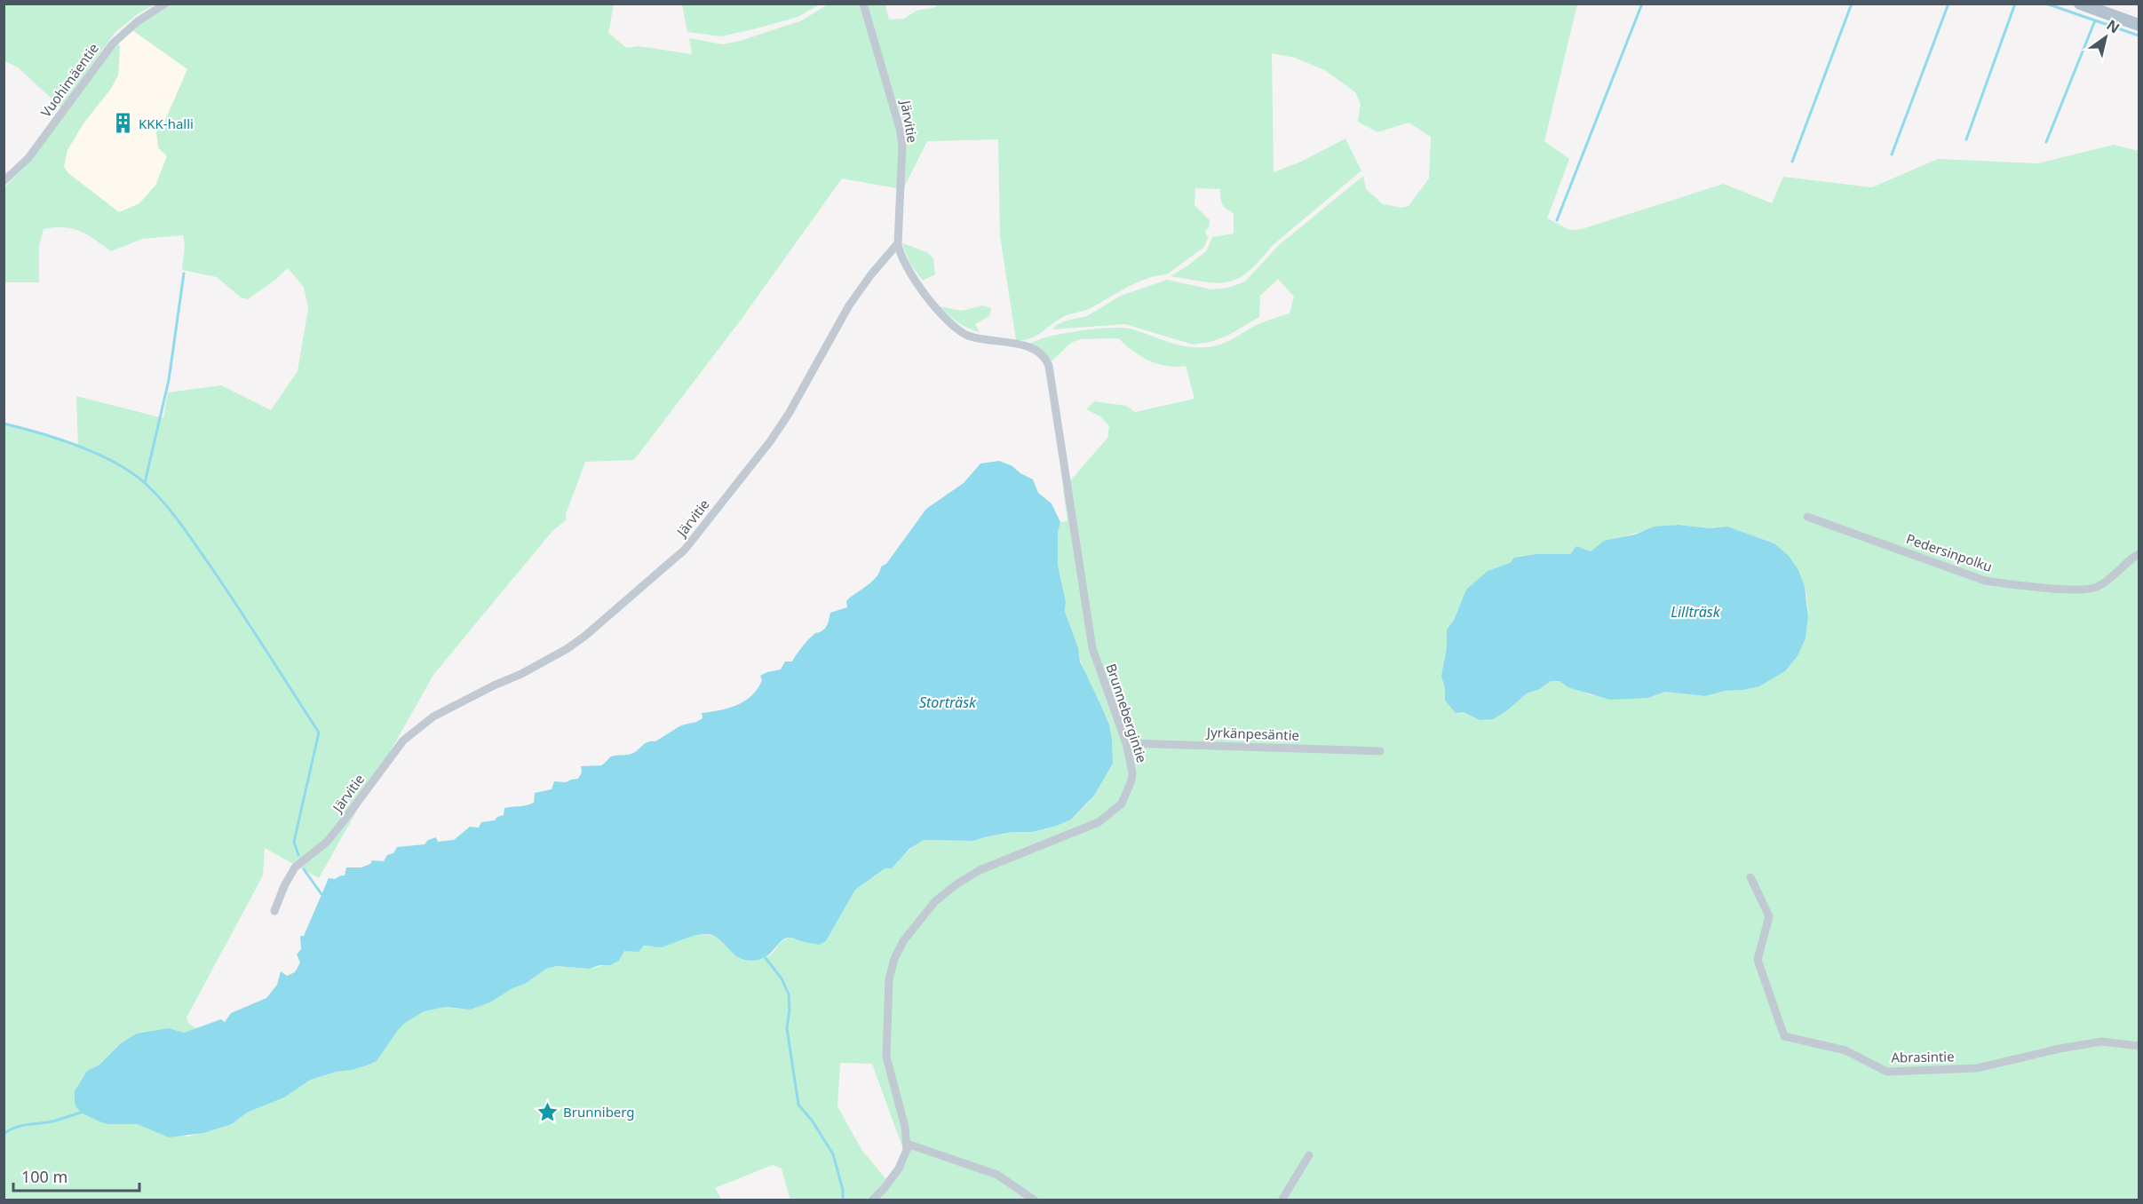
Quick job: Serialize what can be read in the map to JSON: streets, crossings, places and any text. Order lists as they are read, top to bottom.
{
  "streets": {
    "street": [
      "Vuohimäentie",
      "Järvitie",
      "Pedersinpolku",
      "Brunnebergintie",
      "Jyrkänpesäntie",
      "Abrasintie"
    ]
  },
  "crossings": [
    ["Järvitie", "Brunnebergintie"],
    ["Brunnebergintie", "Jyrkänpesäntie"]
  ],
  "water": ["Lillträsk", "Storträsk"],
  "places": {
    "building": ["KKK-halli"],
    "place": ["Brunniberg"]
  },
  "scale_bar": "100 m",
  "north": "top right"
}
